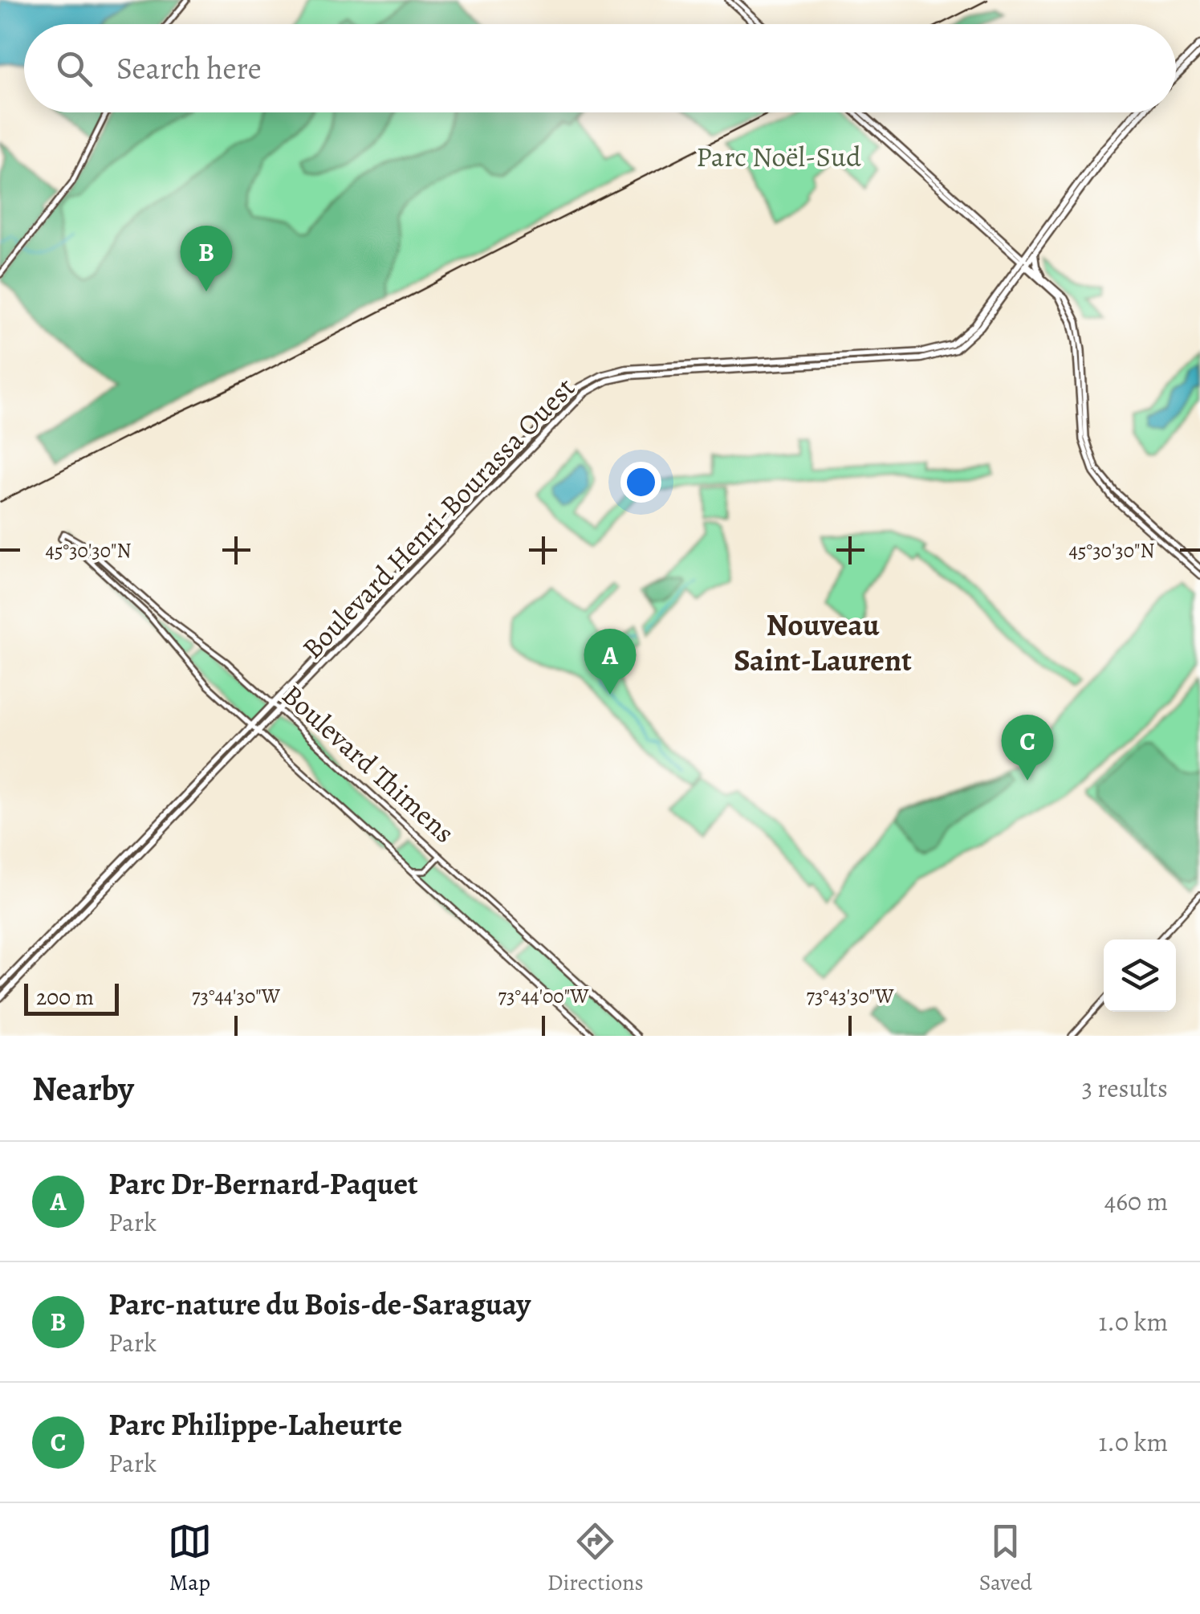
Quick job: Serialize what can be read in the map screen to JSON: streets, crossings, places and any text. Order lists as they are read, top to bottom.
{
  "streets": {
    "main road": ["Boulevard Henri-Bourassa Ouest"],
    "street": ["Boulevard Thimens"]
  },
  "crossings": [
    ["Boulevard Henri-Bourassa Ouest", "Boulevard Thimens"]
  ],
  "districts": ["Nouveau Saint-Laurent"],
  "parks": ["Parc Noël-Sud"],
  "scale_bar": "200 m",
  "page": {
    "search": "Search here",
    "pins": ["B", "A", "C"],
    "scale": "200 m",
    "heading": ["Nearby", "3 results"],
    "list": [
      {
        "mark": "A",
        "name": "Parc Dr-Bernard-Paquet",
        "note": "Park",
        "value": "460 m"
      },
      {
        "mark": "B",
        "name": "Parc-nature du Bois-de-Saraguay",
        "note": "Park",
        "value": "1.0 km"
      },
      {
        "mark": "C",
        "name": "Parc Philippe-Laheurte",
        "note": "Park",
        "value": "1.0 km"
      }
    ],
    "nav": ["Map", "Directions", "Saved"]
  },
  "coordinates": [
    "45°30'30\"N",
    "73°44'30\"W",
    "73°44'00\"W",
    "73°43'30\"W"
  ]
}
